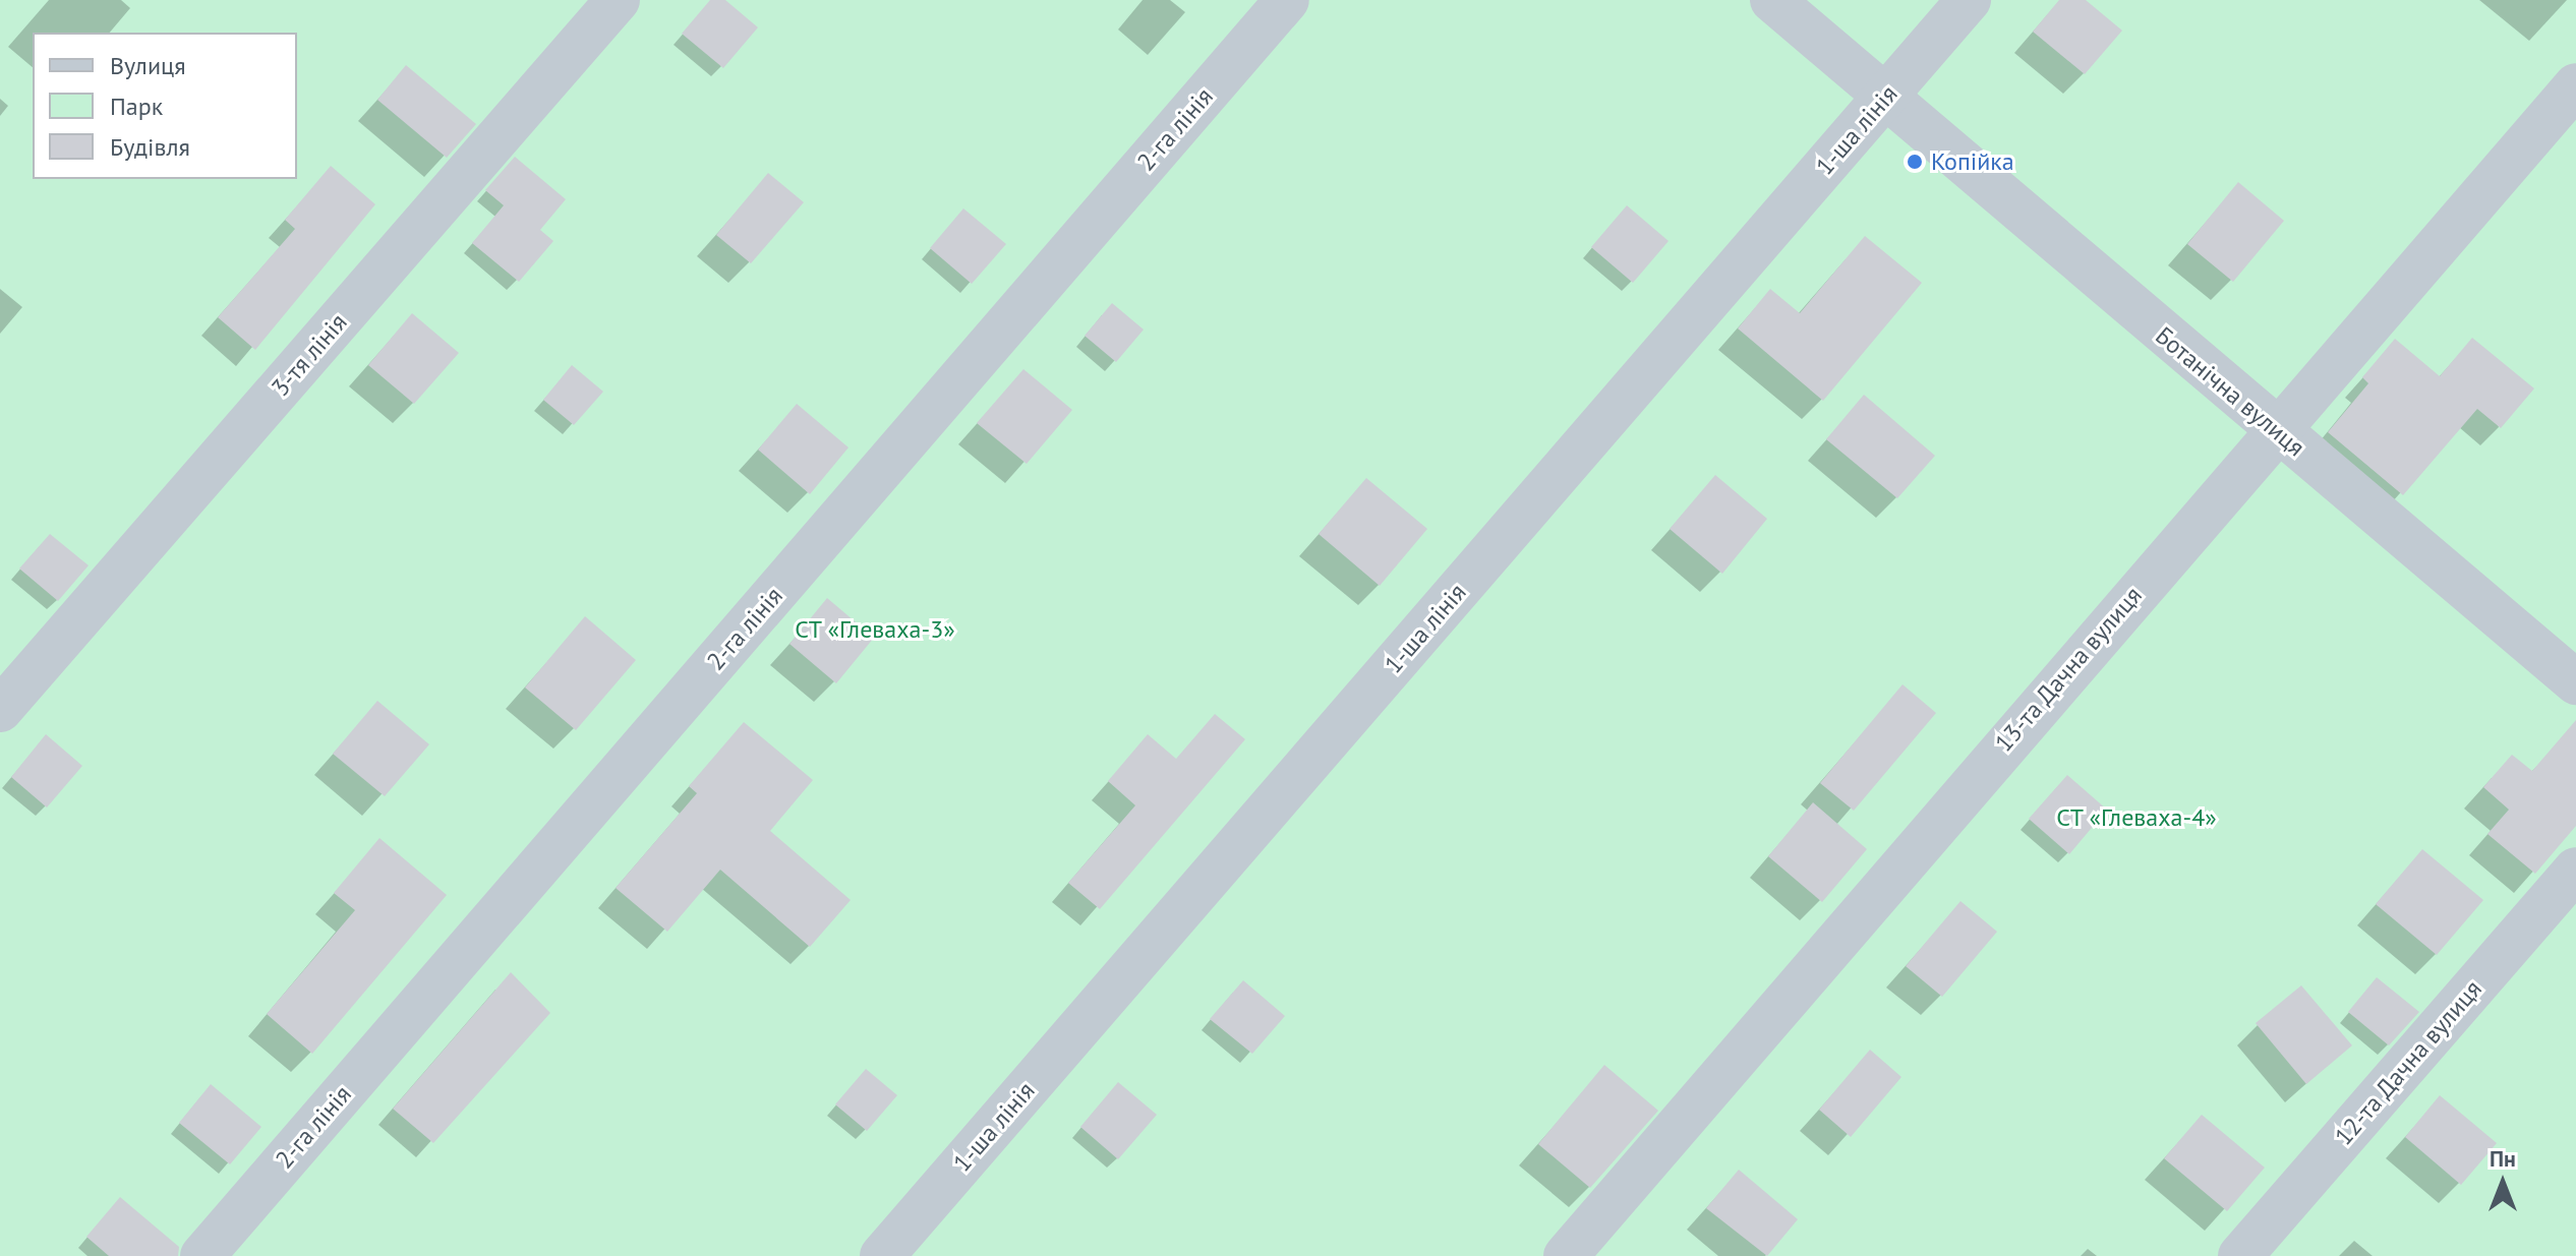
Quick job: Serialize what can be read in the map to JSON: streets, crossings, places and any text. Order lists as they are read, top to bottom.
{
  "streets": {
    "street": [
      "2-га лінія",
      "1-ша лінія",
      "3-тя лінія",
      "Ботанічна вулиця",
      "13-та Дачна вулиця",
      "12-та Дачна вулиця"
    ]
  },
  "crossings": [
    ["1-ша лінія", "Ботанічна вулиця"],
    ["Ботанічна вулиця", "13-та Дачна вулиця"]
  ],
  "parks": ["СТ «Глеваха-3»", "СТ «Глеваха-4»"],
  "places": ["Копійка"],
  "legend": ["Вулиця", "Парк", "Будівля"],
  "north": "top"
}
